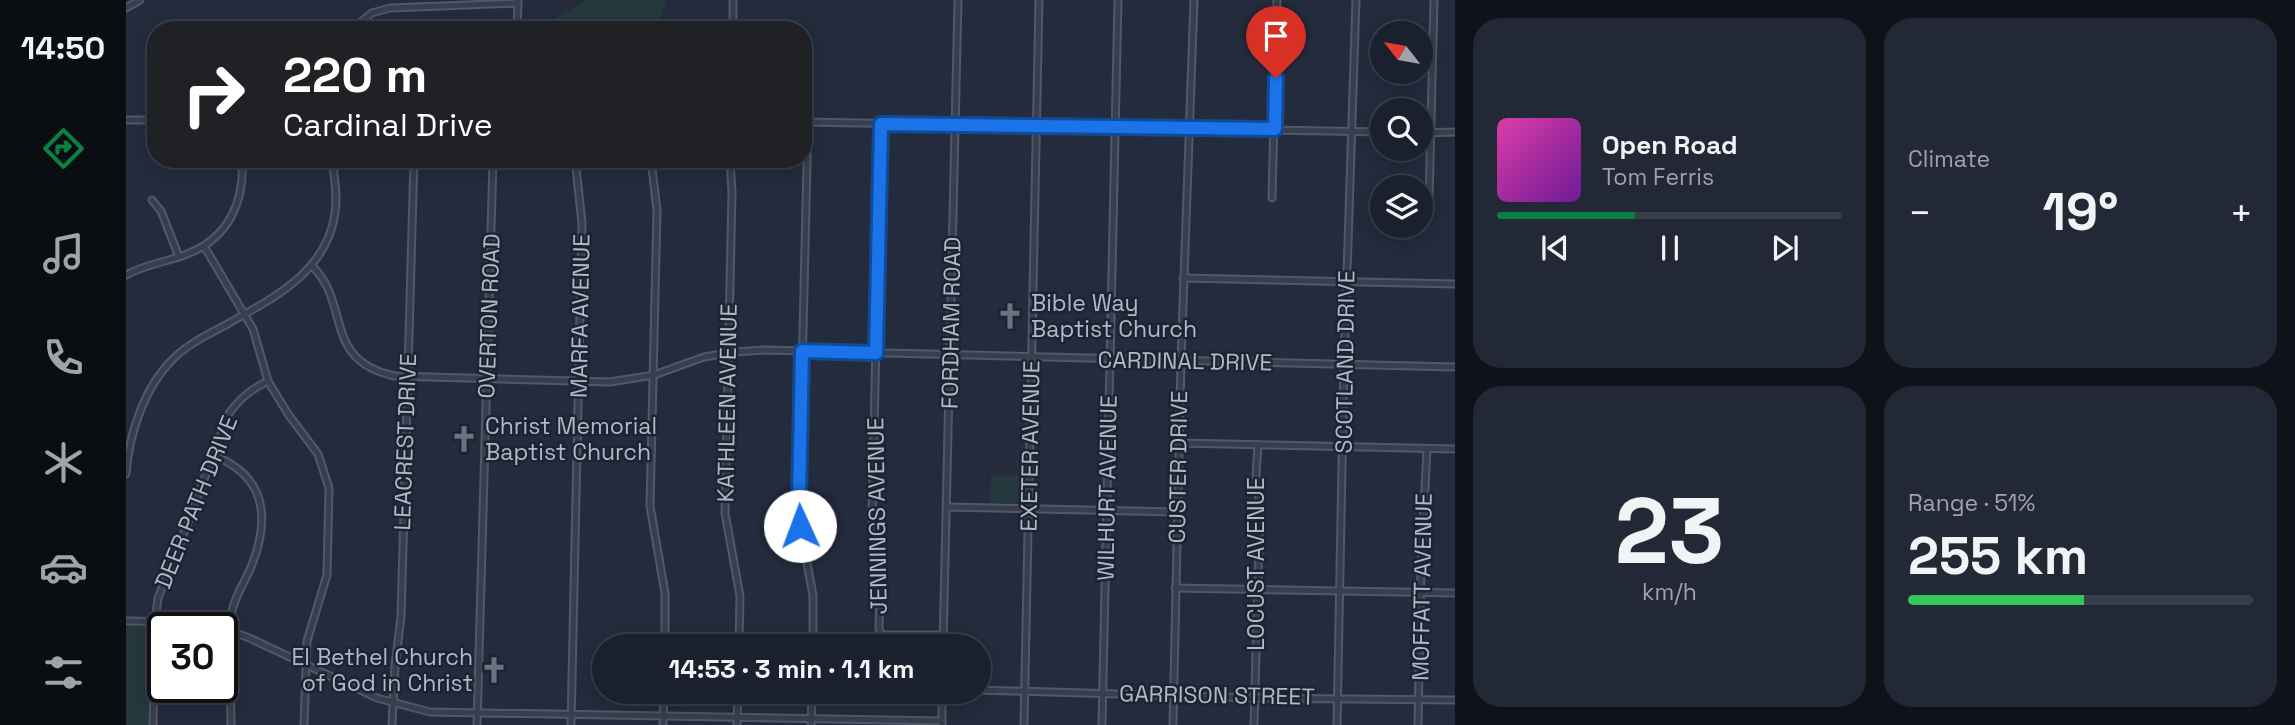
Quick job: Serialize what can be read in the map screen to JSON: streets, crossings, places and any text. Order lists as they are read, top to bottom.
{
  "streets": {
    "street": [
      "OVERTON ROAD",
      "MARFA AVENUE",
      "FORDHAM ROAD",
      "CARDINAL DRIVE",
      "SCOTLAND DRIVE",
      "KATHLEEN AVENUE",
      "LEACREST DRIVE",
      "EXETER AVENUE",
      "CUSTER DRIVE",
      "WILHURT AVENUE",
      "DEER PATH DRIVE",
      "JENNINGS AVENUE",
      "LOCUST AVENUE",
      "MOFFATT AVENUE",
      "GARRISON STREET"
    ]
  },
  "crossings": [
    ["OVERTON ROAD", "CARDINAL DRIVE"],
    ["MARFA AVENUE", "CARDINAL DRIVE"],
    ["FORDHAM ROAD", "CARDINAL DRIVE"],
    ["CARDINAL DRIVE", "SCOTLAND DRIVE"],
    ["CARDINAL DRIVE", "KATHLEEN AVENUE"],
    ["CARDINAL DRIVE", "LEACREST DRIVE"],
    ["CARDINAL DRIVE", "EXETER AVENUE"],
    ["CARDINAL DRIVE", "CUSTER DRIVE"],
    ["CARDINAL DRIVE", "WILHURT AVENUE"],
    ["CARDINAL DRIVE", "JENNINGS AVENUE"],
    ["SCOTLAND DRIVE", "GARRISON STREET"],
    ["EXETER AVENUE", "GARRISON STREET"],
    ["CUSTER DRIVE", "GARRISON STREET"],
    ["WILHURT AVENUE", "GARRISON STREET"],
    ["LOCUST AVENUE", "GARRISON STREET"],
    ["MOFFATT AVENUE", "GARRISON STREET"]
  ],
  "places": {
    "church": ["Bible Way Baptist Church", "Christ Memorial Baptist Church", "El Bethel Church of God in Christ"]
  },
  "north": "top left",
  "page": {
    "tabs": "14:50",
    "tile": [
      "Climate",
      ["23", "km/h"],
      ["Range · 51%", "255 km"]
    ],
    "turn": ["220 m", "Cardinal Drive"],
    "song": ["Open Road", "Tom Ferris"],
    "heat": ["−", "19°", "+"],
    "limit": "30",
    "trip": "14:53 · 3 min · 1.1 km"
  }
}
